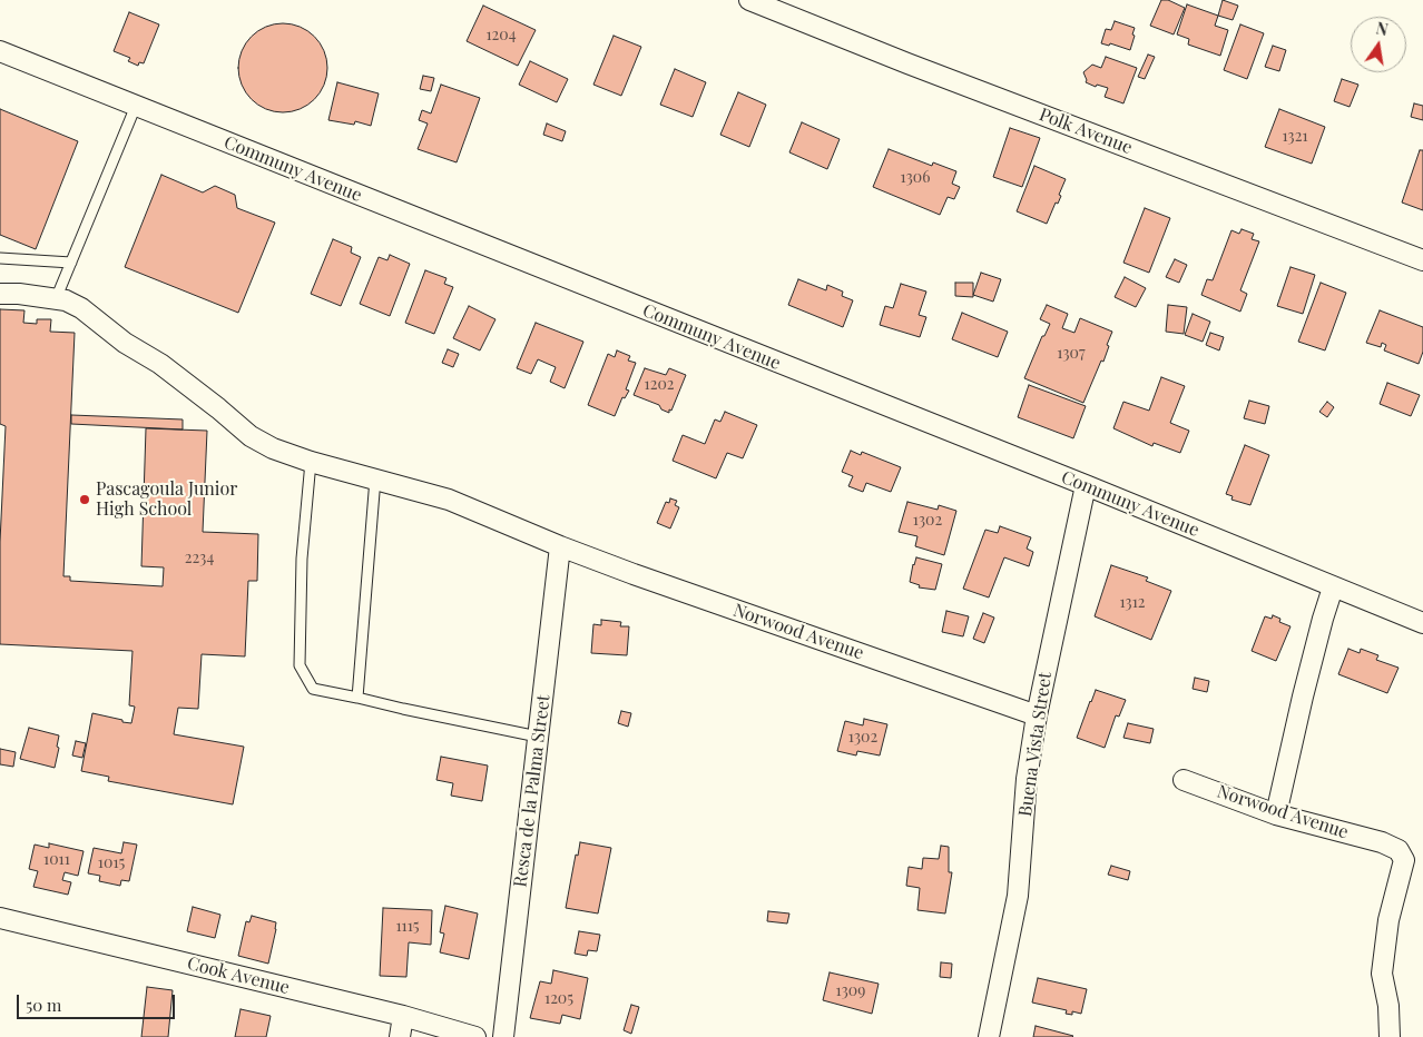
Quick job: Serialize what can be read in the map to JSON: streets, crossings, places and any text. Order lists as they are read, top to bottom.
{
  "streets": {
    "street": [
      "Polk Avenue",
      "Communy Avenue",
      "Norwood Avenue",
      "Buena Vista Street",
      "Resca de la Palma Street",
      "Cook Avenue"
    ]
  },
  "crossings": [
    ["Communy Avenue", "Buena Vista Street"],
    ["Norwood Avenue", "Buena Vista Street"],
    ["Norwood Avenue", "Resca de la Palma Street"]
  ],
  "places": ["Pascagoula Junior High School"],
  "house_numbers": [
    "1204",
    "1321",
    "1306",
    "1307",
    "1202",
    "1302",
    "2234",
    "1312",
    "1302",
    "1011",
    "1015",
    "1115",
    "1309",
    "1205"
  ],
  "scale_bar": "50 m",
  "north": "top"
}
